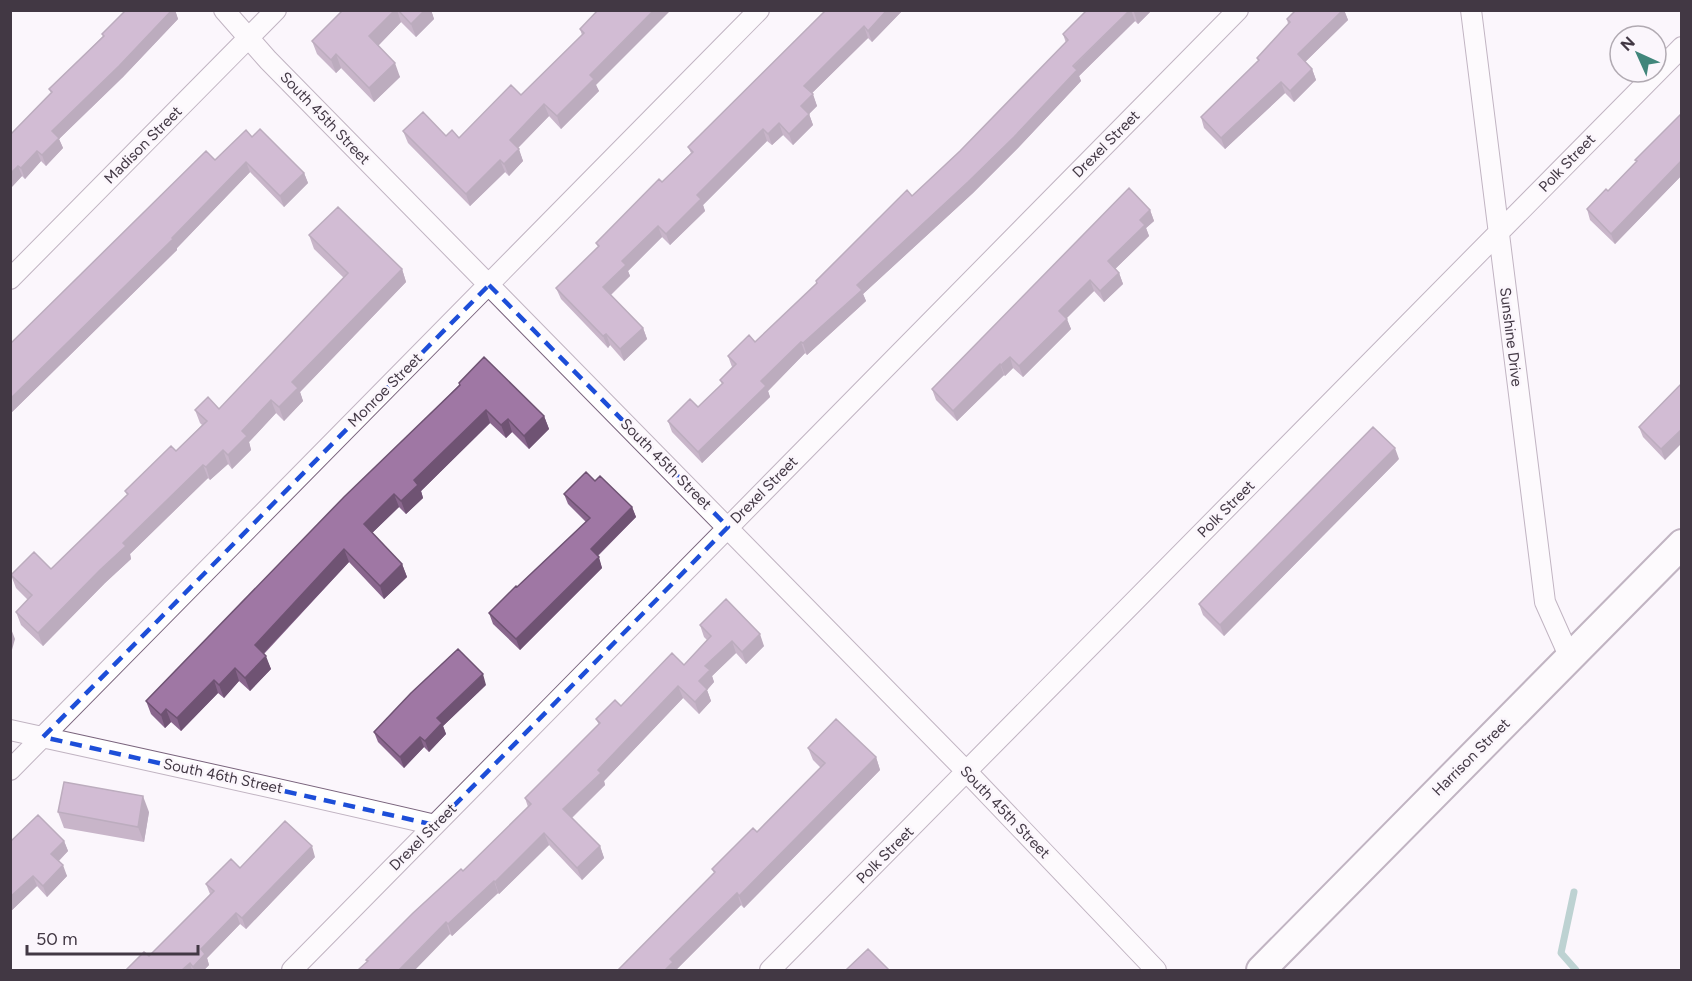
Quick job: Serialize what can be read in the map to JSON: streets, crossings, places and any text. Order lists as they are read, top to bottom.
{
  "streets": {
    "main road": ["Harrison Street"],
    "street": [
      "South 45th Street",
      "Drexel Street",
      "Madison Street",
      "Polk Street",
      "Sunshine Drive",
      "Monroe Street",
      "South 46th Street"
    ]
  },
  "crossings": [
    ["South 45th Street", "Drexel Street"],
    ["South 45th Street", "Madison Street"],
    ["South 45th Street", "Polk Street"],
    ["South 45th Street", "Monroe Street"],
    ["Drexel Street", "South 46th Street"],
    ["Polk Street", "Sunshine Drive"],
    ["Sunshine Drive", "Harrison Street"],
    ["Monroe Street", "South 46th Street"]
  ],
  "scale_bar": "50 m",
  "north": "top left"
}
